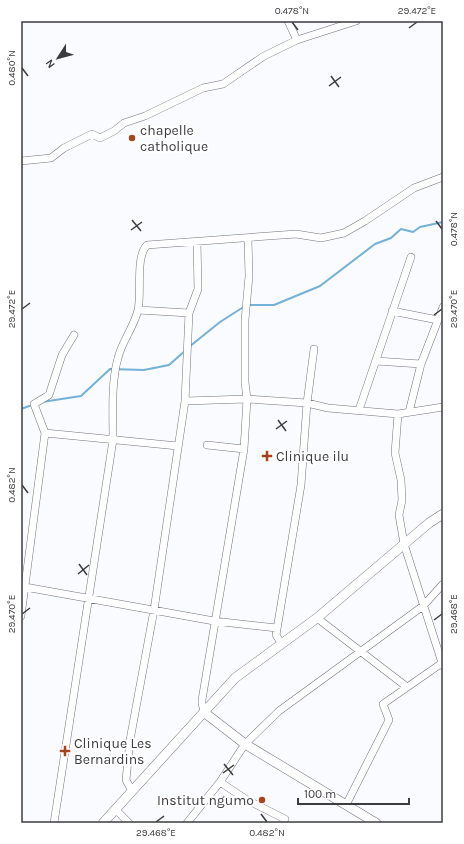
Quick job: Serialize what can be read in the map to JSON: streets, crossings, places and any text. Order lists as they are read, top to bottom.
{
  "places": {
    "other": ["chapelle catholique", "Institut ngumo"],
    "health": ["Clinique ilu", "Clinique Les Bernardins"]
  },
  "scale_bar": "100 m",
  "north": "bottom left",
  "coordinates": [
    "0.478°N",
    "29.472°E",
    "0.480°N",
    "29.470°E",
    "0.482°N",
    "29.468°E"
  ]
}
